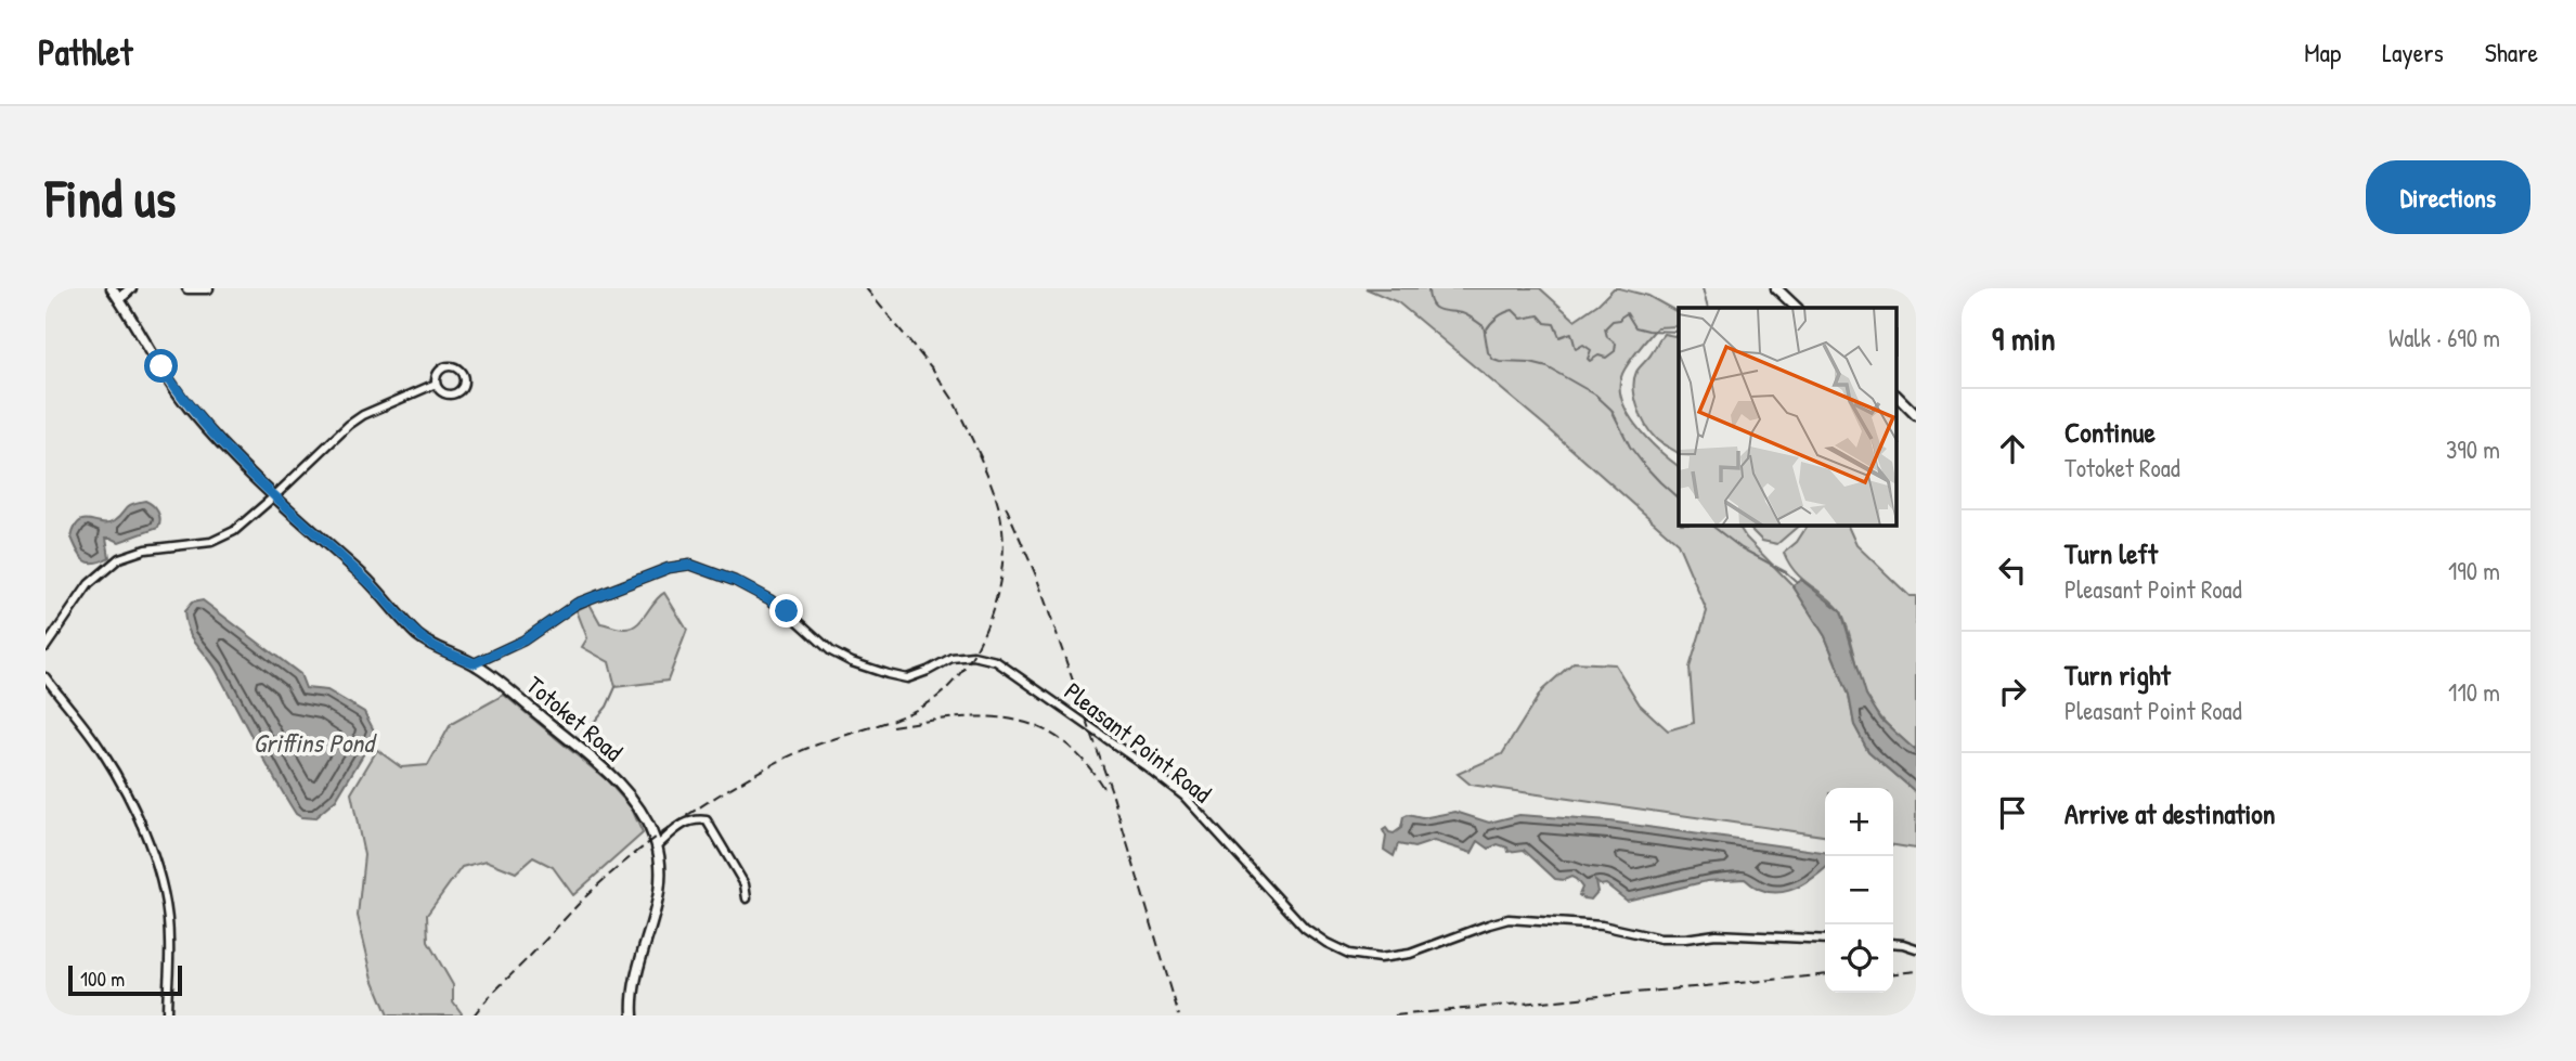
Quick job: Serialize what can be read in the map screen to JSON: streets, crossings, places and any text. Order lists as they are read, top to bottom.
{
  "streets": {
    "main road": ["Totoket Road"],
    "street": ["Pleasant Point Road"]
  },
  "crossings": [
    ["Totoket Road", "Pleasant Point Road"]
  ],
  "water": ["Griffins Pond"],
  "scale_bar": "100 m",
  "page": {
    "header": "Pathlet",
    "nav": ["Map", "Layers", "Share"],
    "buttons": "Directions",
    "title": "Find us",
    "heading": ["9 min", "Walk · 690 m"],
    "list": [
      ["Continue", "Totoket Road", "390 m"],
      ["Turn left", "Pleasant Point Road", "190 m"],
      ["Turn right", "Pleasant Point Road", "110 m"],
      "Arrive at destination"
    ],
    "map_buttons": ["+", "−"],
    "scale": "100 m"
  }
}
